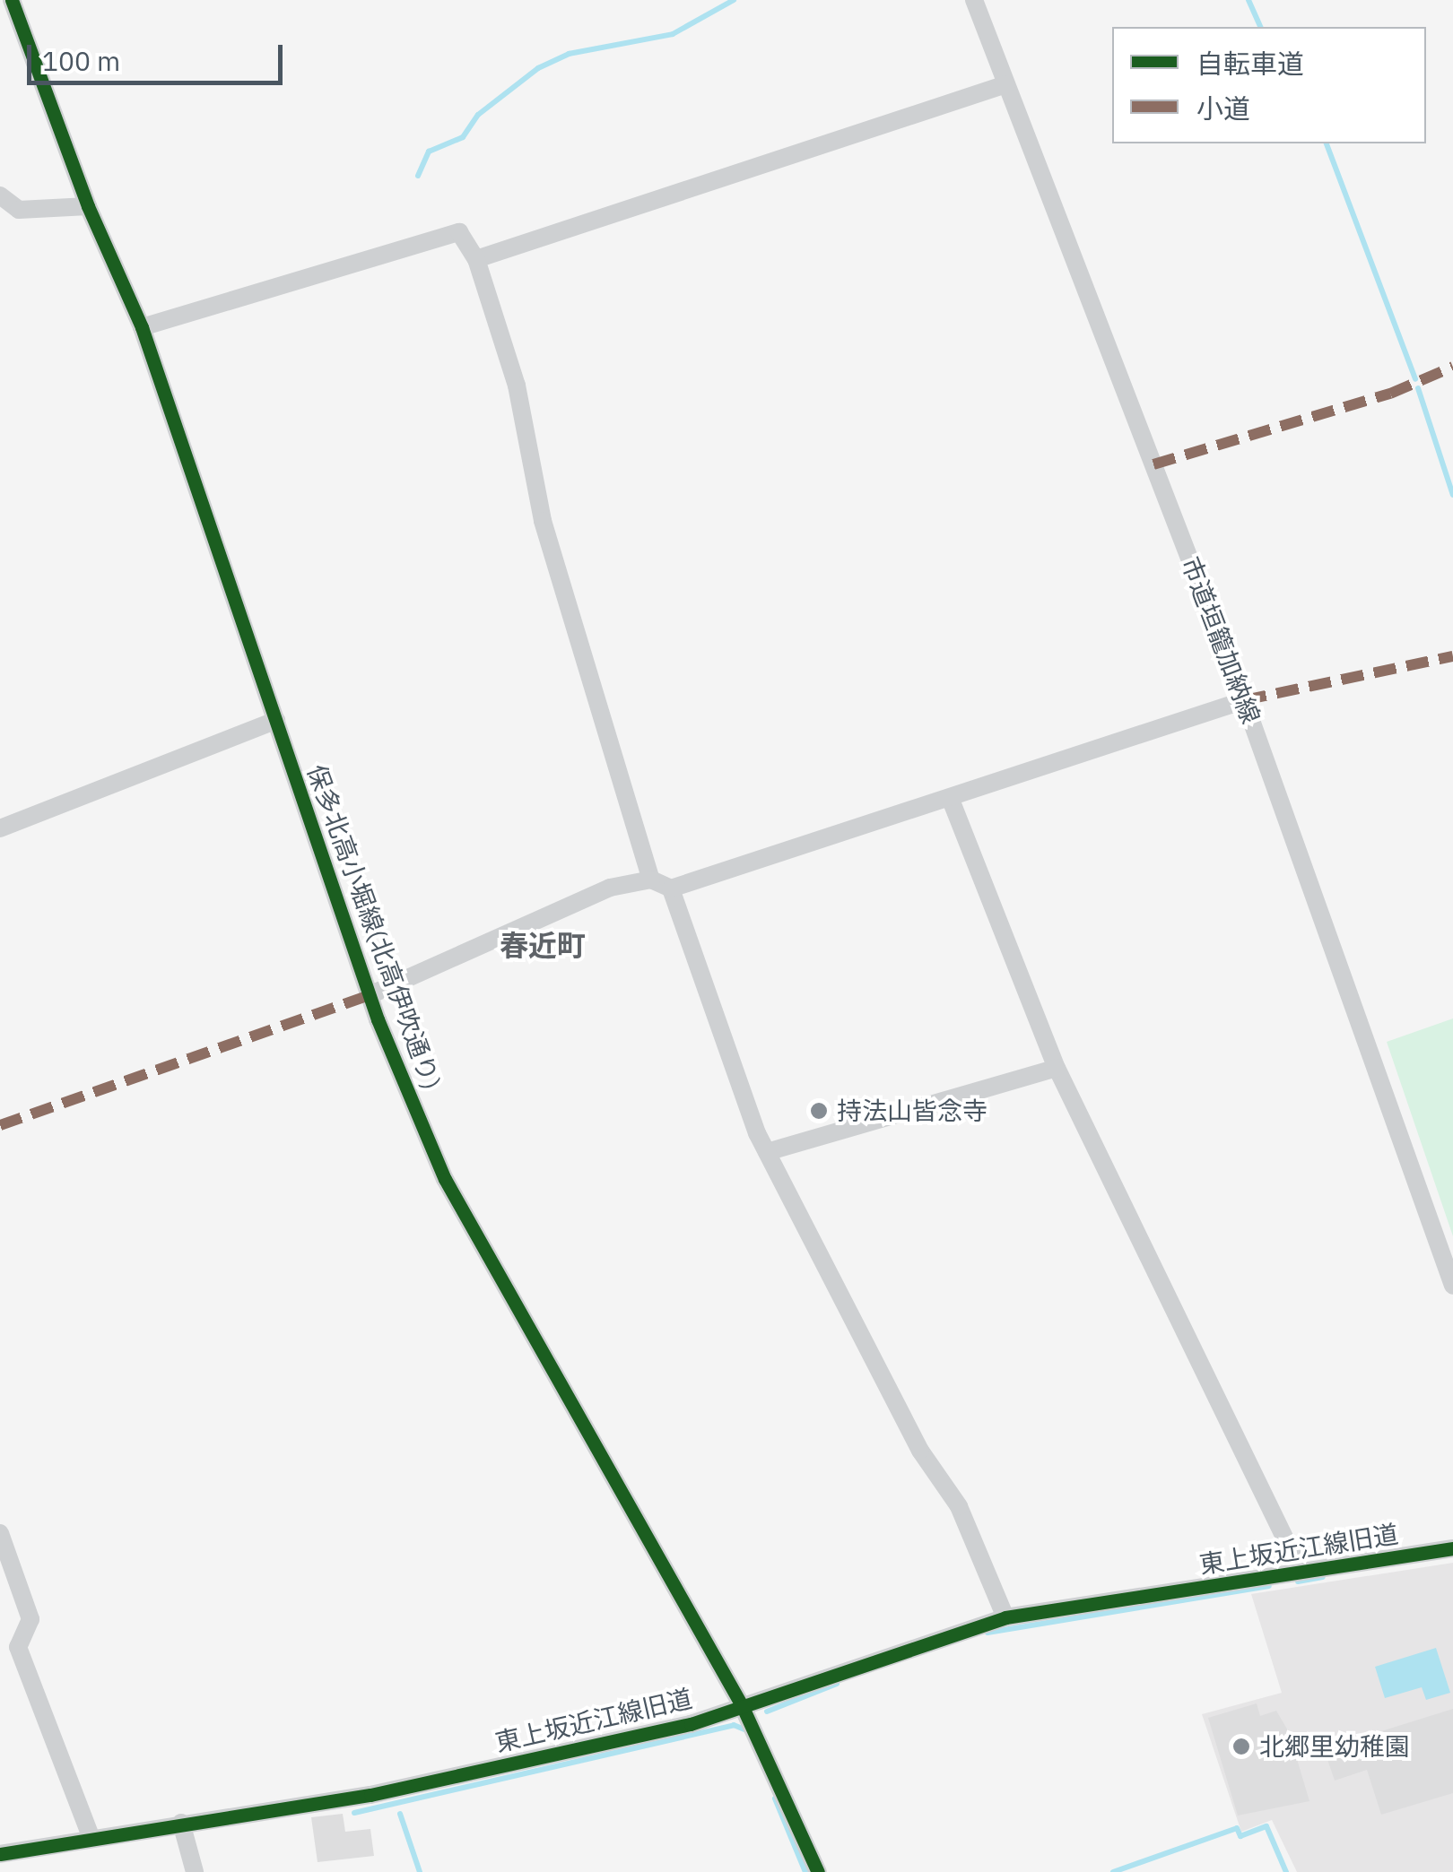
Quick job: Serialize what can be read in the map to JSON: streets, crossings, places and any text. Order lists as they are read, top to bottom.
{
  "streets": {
    "street": ["市道垣籠加納線", "保多北高小堀線(北高伊吹通り)", "東上坂近江線旧道"]
  },
  "crossings": [
    ["保多北高小堀線(北高伊吹通り)", "東上坂近江線旧道"]
  ],
  "districts": ["春近町"],
  "places": ["持法山皆念寺", "北郷里幼稚園"],
  "legend": ["自転車道", "小道"],
  "scale_bar": "100 m"
}
